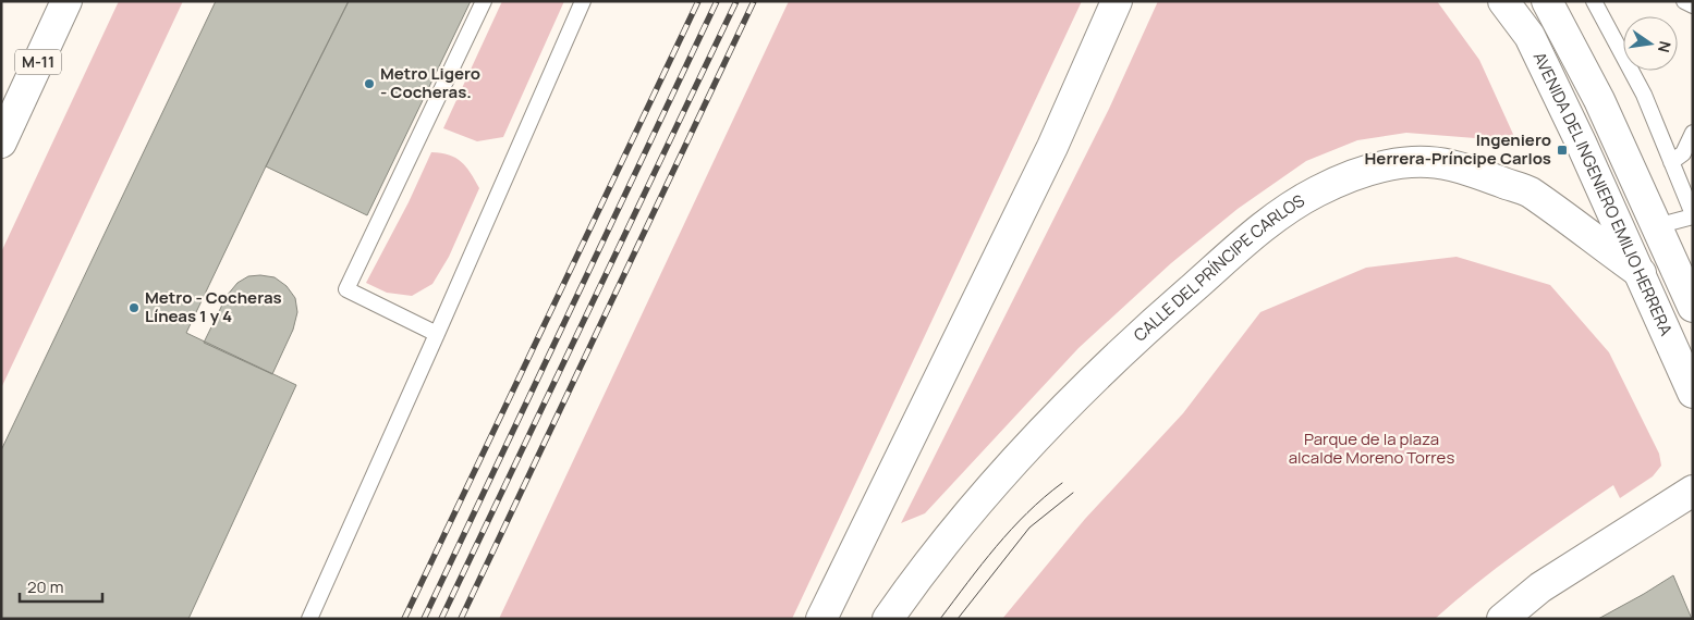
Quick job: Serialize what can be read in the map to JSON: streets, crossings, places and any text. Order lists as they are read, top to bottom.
{
  "streets": {
    "main road": ["M-11", "AVENIDA DEL INGENIERO EMILIO HERRERA", "CALLE DEL PRÍNCIPE CARLOS"]
  },
  "crossings": [
    ["AVENIDA DEL INGENIERO EMILIO HERRERA", "CALLE DEL PRÍNCIPE CARLOS"]
  ],
  "parks": ["Parque de la plaza alcalde Moreno Torres"],
  "places": {
    "other": ["Metro Ligero - Cocheras.", "Metro - Cocheras Líneas 1 y 4"],
    "transit": ["Ingeniero Herrera-Príncipe Carlos"]
  },
  "scale_bar": "20 m",
  "north": "right"
}
